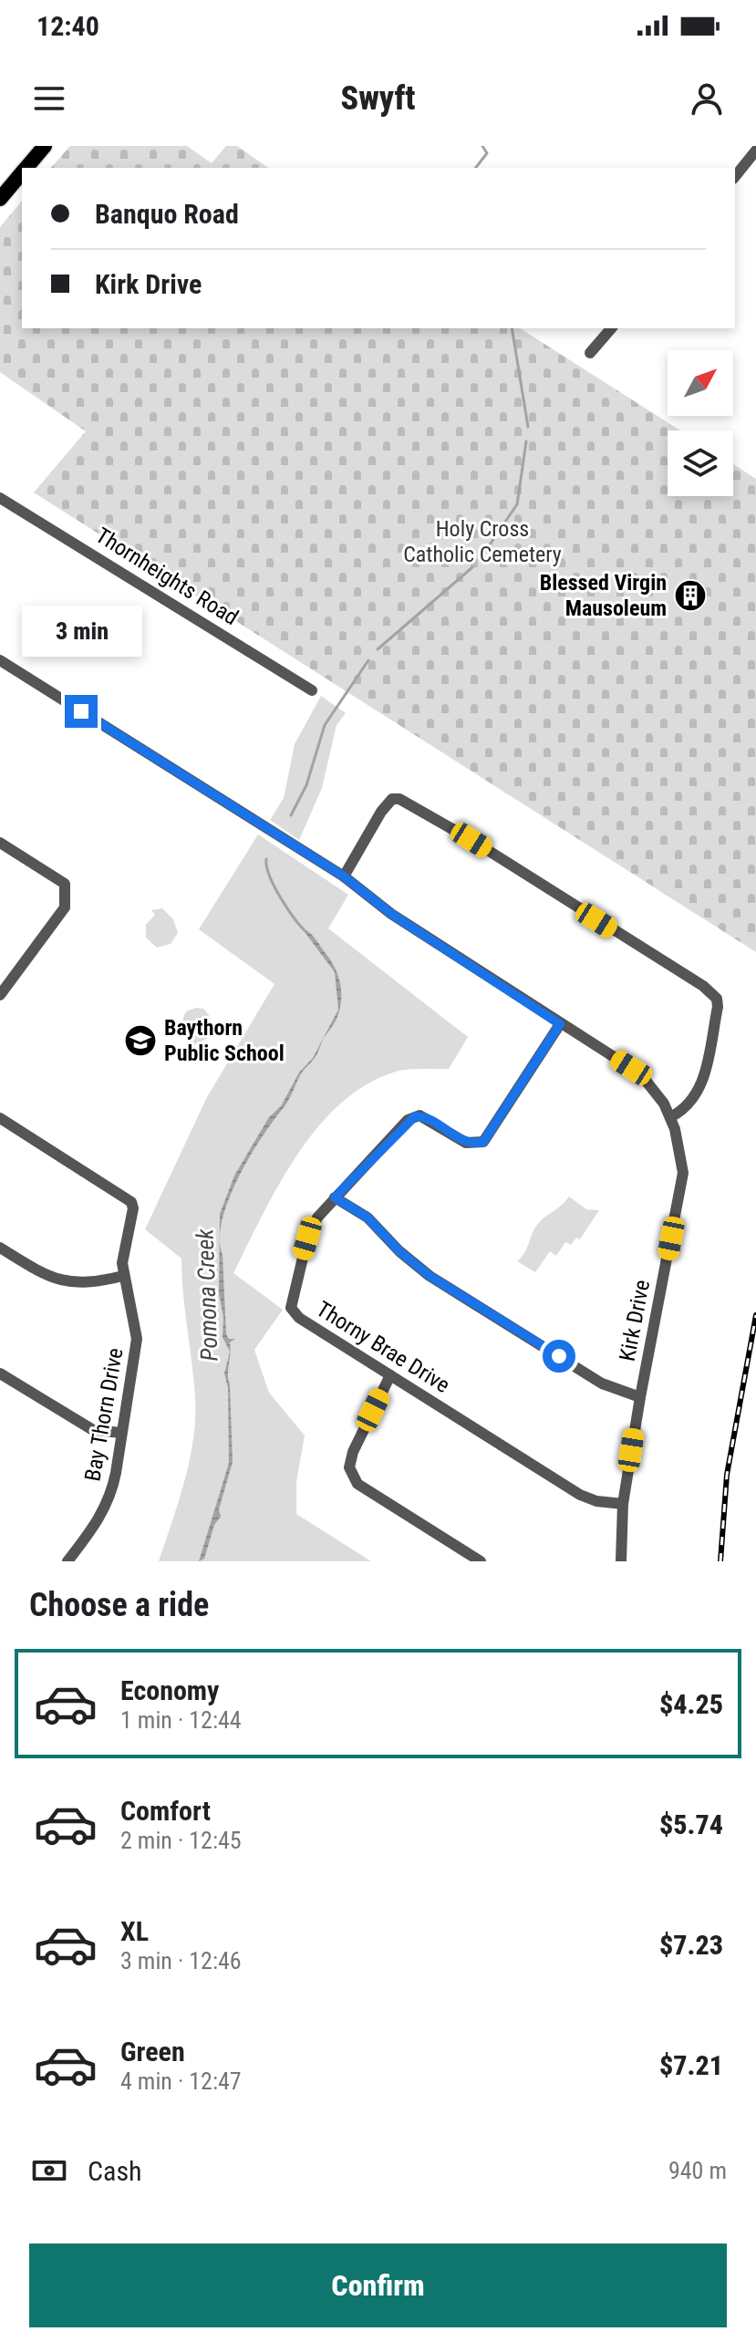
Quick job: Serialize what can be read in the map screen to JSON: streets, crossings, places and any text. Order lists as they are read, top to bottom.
{
  "streets": {
    "street": [
      "Thornheights Road",
      "Kirk Drive",
      "Thorny Brae Drive",
      "Bay Thorn Drive"
    ]
  },
  "crossings": [
    ["Kirk Drive", "Thorny Brae Drive"]
  ],
  "water": ["Pomona Creek"],
  "parks": ["Holy Cross Catholic Cemetery"],
  "places": {
    "building": ["Blessed Virgin Mausoleum"],
    "school or university": ["Baythorn Public School"]
  },
  "north": "top right",
  "page": {
    "status": "12:40",
    "header": "Swyft",
    "banner": ["Banquo Road", "Kirk Drive"],
    "bubble": "3 min",
    "heading": "Choose a ride",
    "list": [
      {
        "name": "Economy",
        "note": "1 min · 12:44",
        "value": "$4.25"
      },
      {
        "name": "Comfort",
        "note": "2 min · 12:45",
        "value": "$5.74"
      },
      {
        "name": "XL",
        "note": "3 min · 12:46",
        "value": "$7.23"
      },
      {
        "name": "Green",
        "note": "4 min · 12:47",
        "value": "$7.21"
      }
    ],
    "pay": ["Cash", "940 m"],
    "buttons": "Confirm"
  }
}
